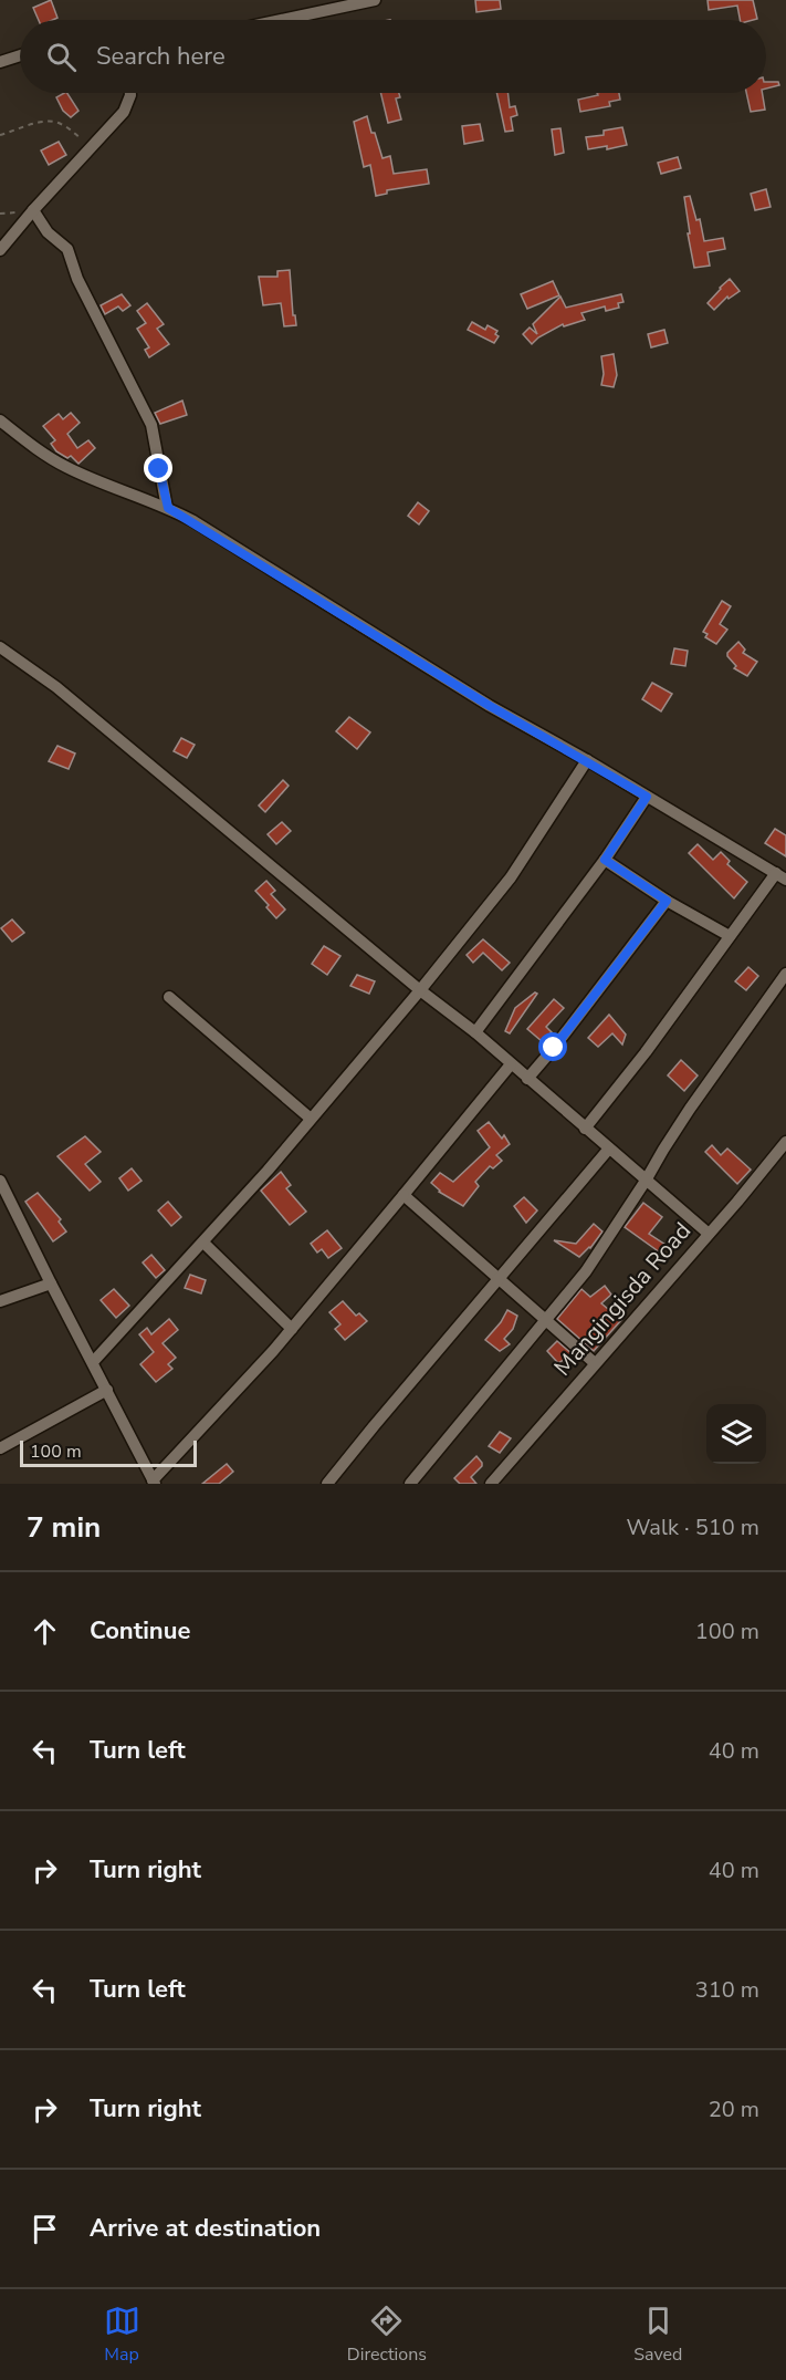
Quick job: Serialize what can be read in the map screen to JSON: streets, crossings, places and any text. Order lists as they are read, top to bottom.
{
  "streets": {
    "street": ["Mangingisda Road"]
  },
  "scale_bar": "100 m",
  "page": {
    "search": "Search here",
    "scale": "100 m",
    "heading": ["7 min", "Walk · 510 m"],
    "list": [
      ["Continue", "100 m"],
      ["Turn left", "40 m"],
      ["Turn right", "40 m"],
      ["Turn left", "310 m"],
      ["Turn right", "20 m"],
      "Arrive at destination"
    ],
    "nav": ["Map", "Directions", "Saved"]
  }
}
